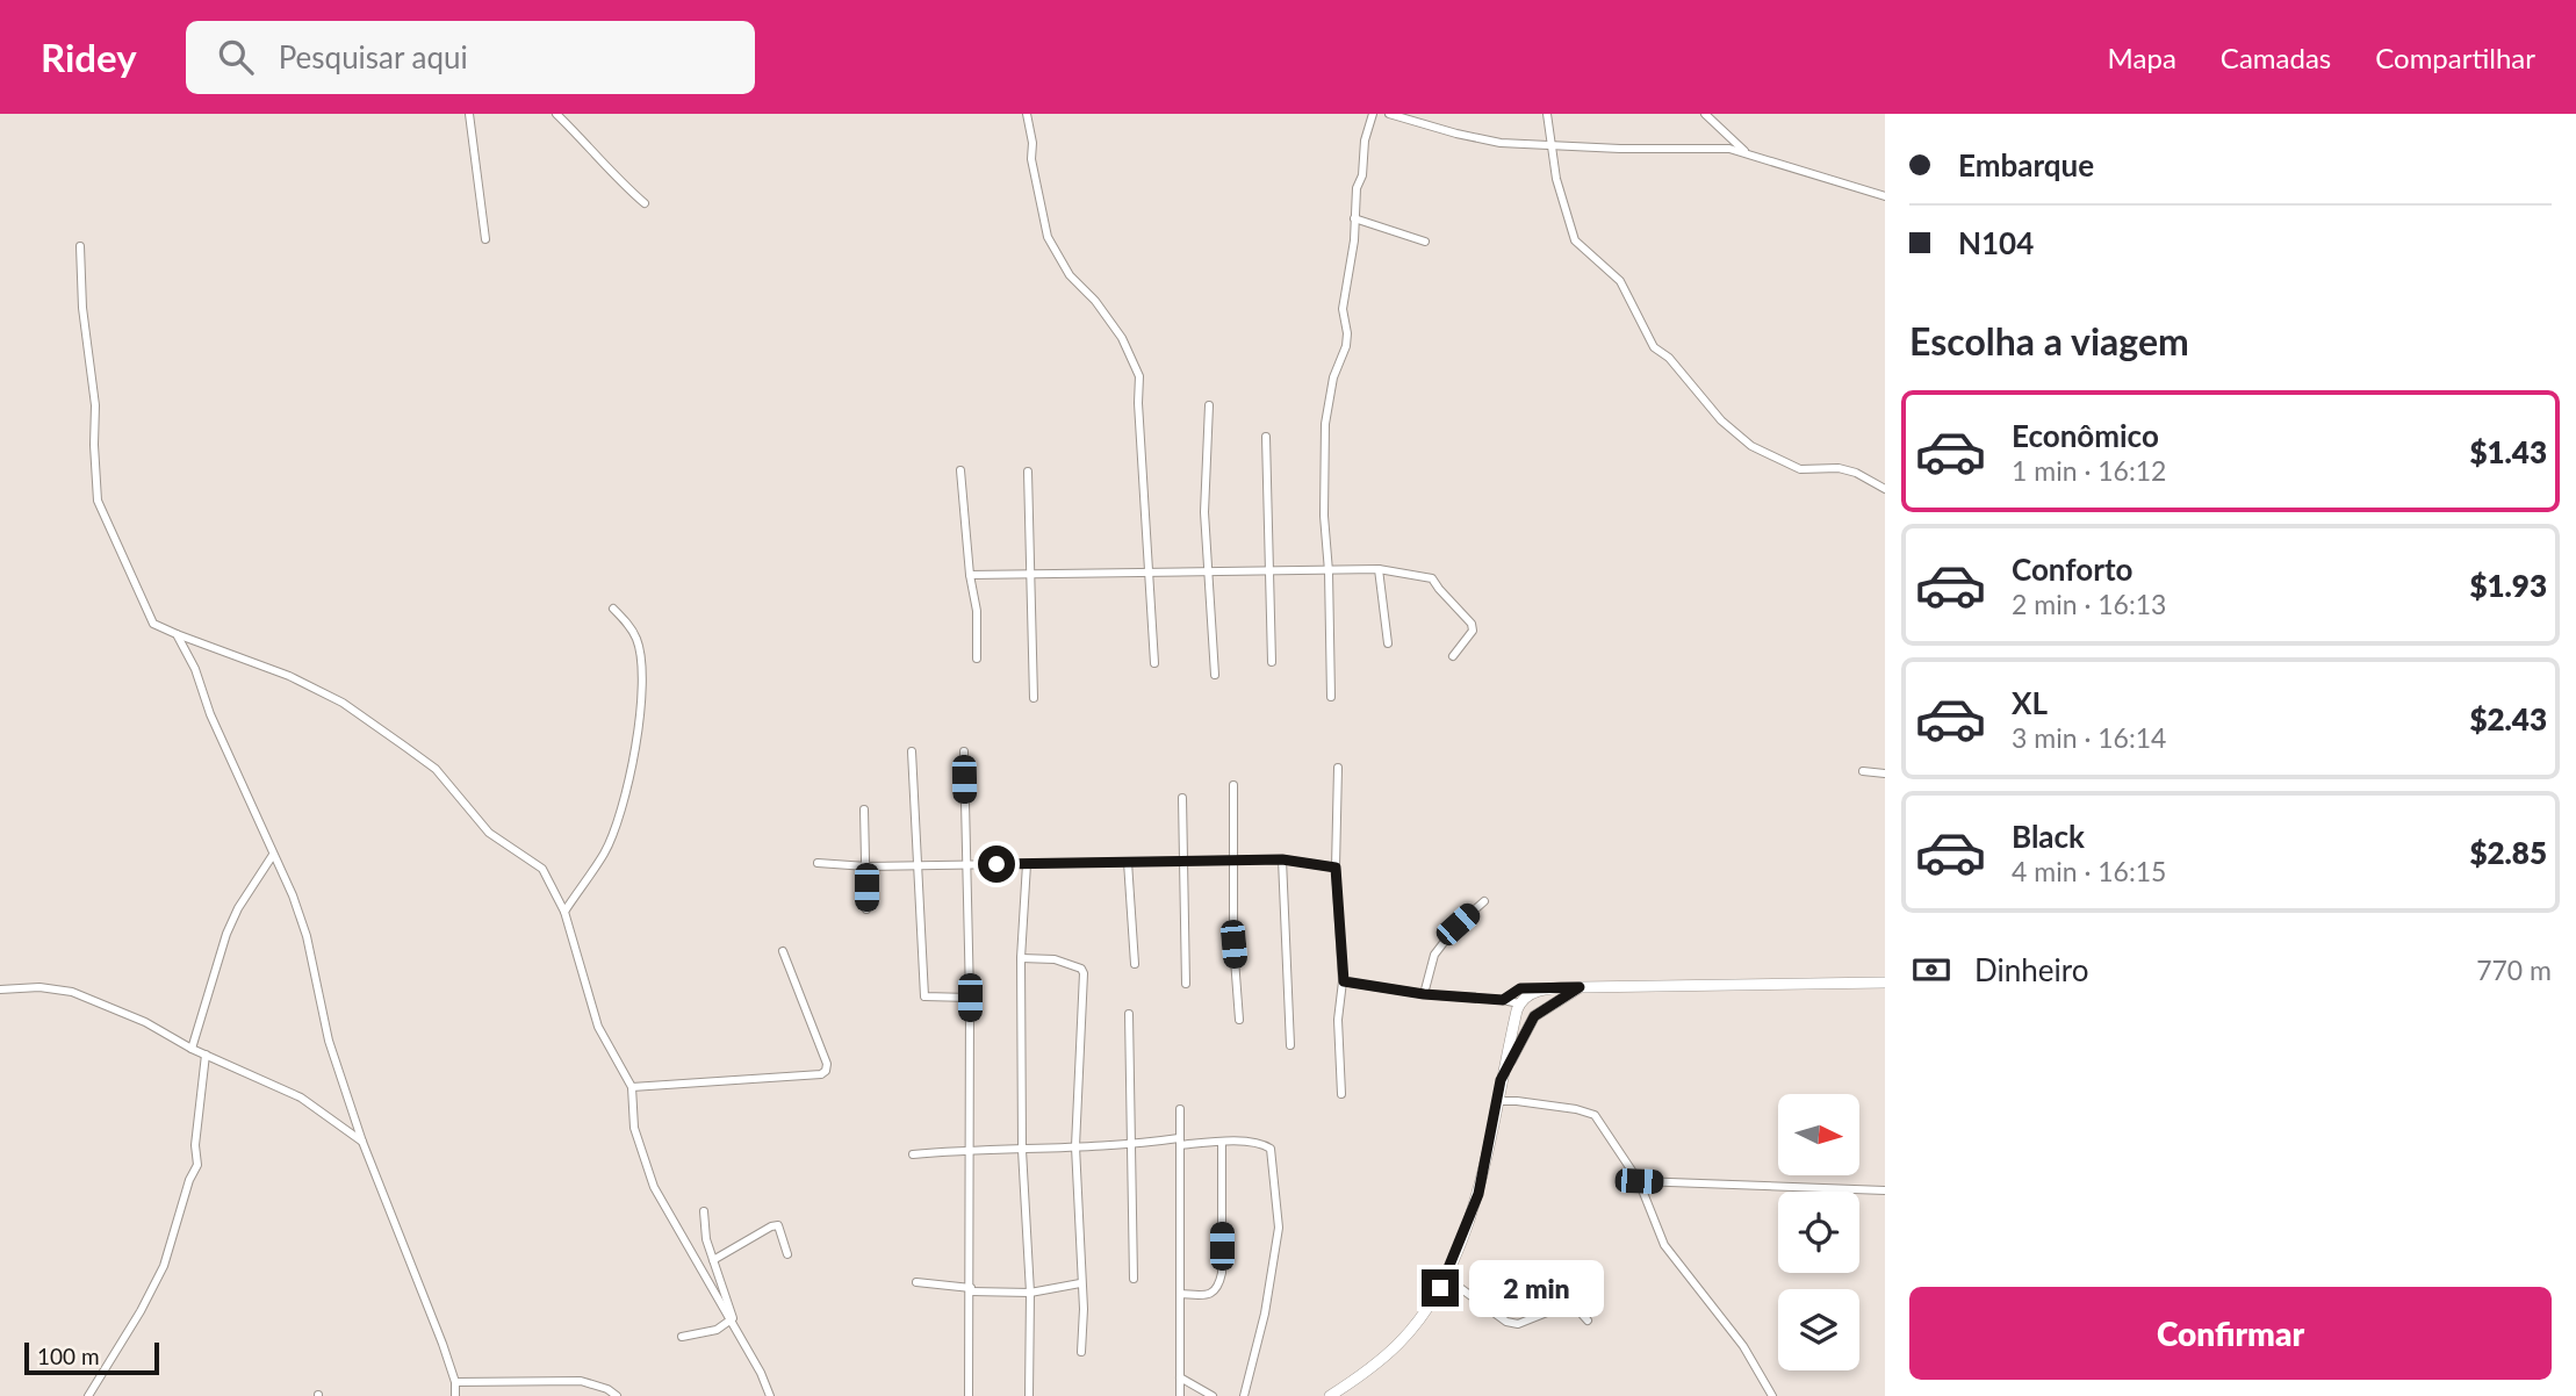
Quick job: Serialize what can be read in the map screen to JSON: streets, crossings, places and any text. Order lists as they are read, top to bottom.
{
  "scale_bar": "100 m",
  "north": "right",
  "page": {
    "header": "Ridey",
    "search": "Pesquisar aqui",
    "nav": ["Mapa", "Camadas", "Compartilhar"],
    "banner": ["Embarque", "N104"],
    "heading": "Escolha a viagem",
    "list": [
      {
        "name": "Econômico",
        "note": "1 min · 16:12",
        "value": "$1.43"
      },
      {
        "name": "Conforto",
        "note": "2 min · 16:13",
        "value": "$1.93"
      },
      {
        "name": "XL",
        "note": "3 min · 16:14",
        "value": "$2.43"
      },
      {
        "name": "Black",
        "note": "4 min · 16:15",
        "value": "$2.85"
      }
    ],
    "pay": ["Dinheiro", "770 m"],
    "bubble": "2 min",
    "buttons": "Confirmar",
    "scale": "100 m"
  }
}
